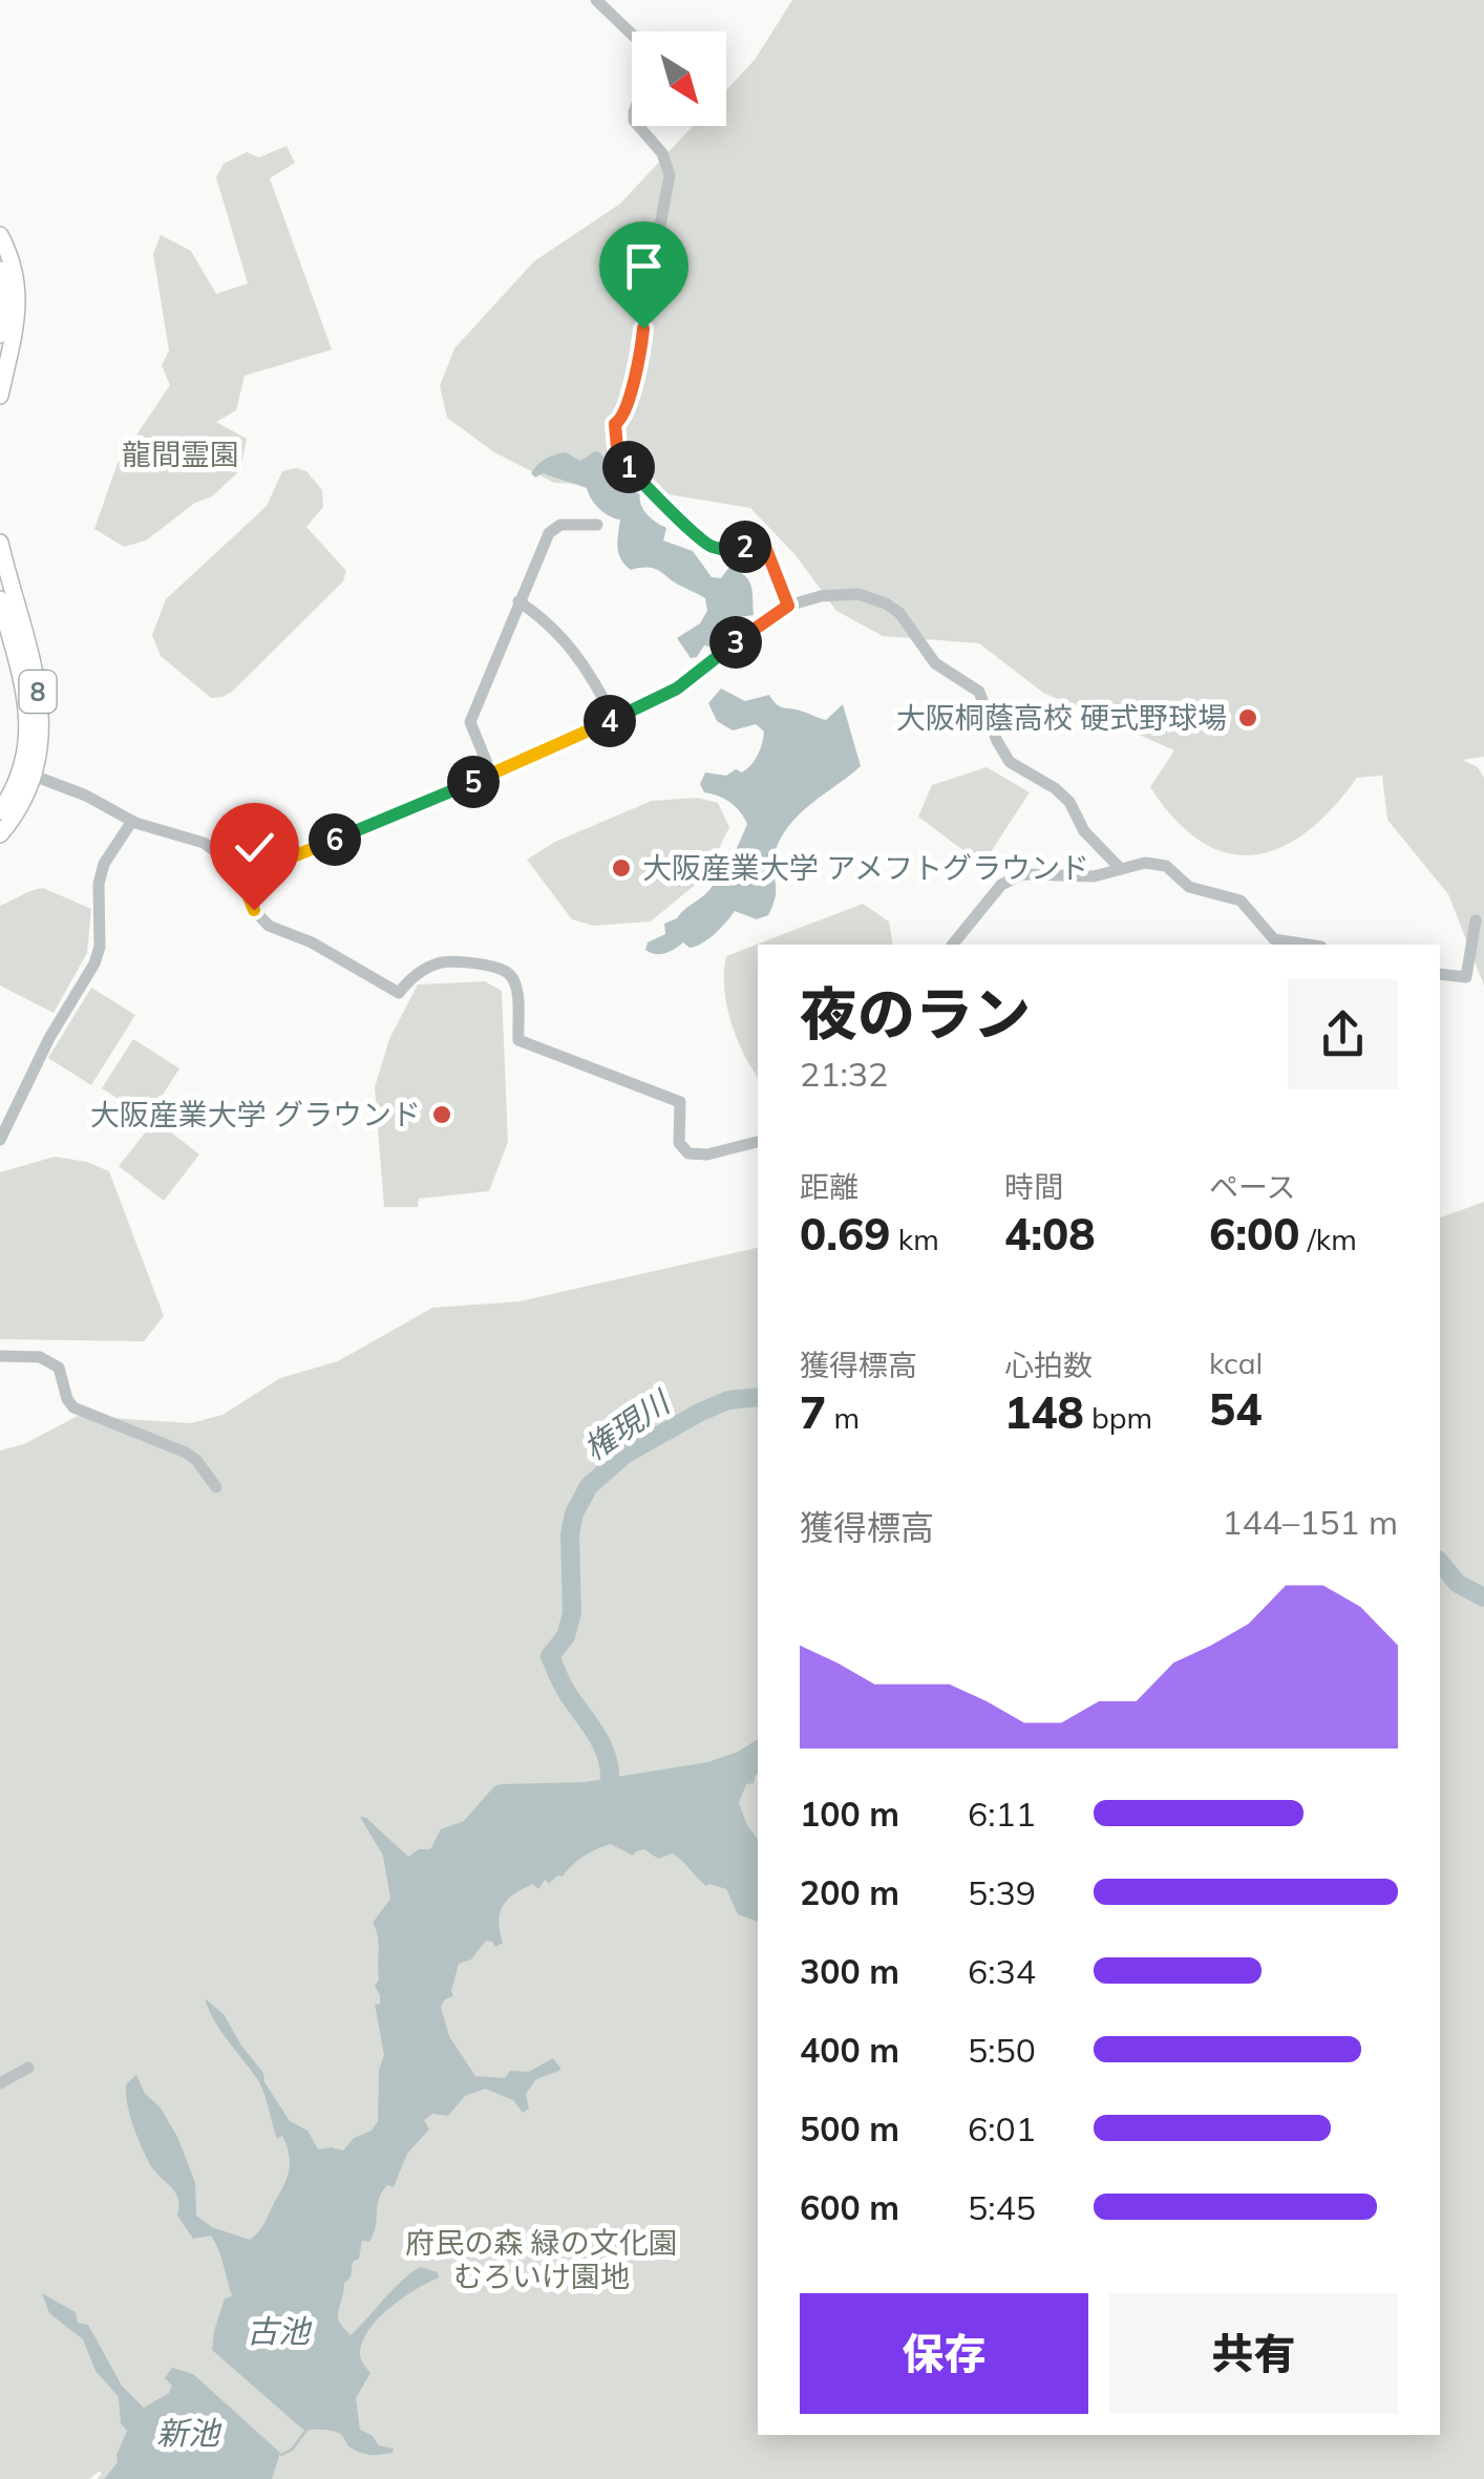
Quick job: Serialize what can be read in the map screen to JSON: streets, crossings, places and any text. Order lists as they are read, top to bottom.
{
  "streets": {
    "main road": ["8"]
  },
  "water": ["権現川", "古池", "新池"],
  "parks": ["龍間霊園", "府民の森 緑の文化園 むろいけ園地"],
  "places": ["大阪桐蔭高校 硬式野球場", "大阪産業大学 アメフトグラウンド", "大阪産業大学 グラウンド"],
  "north": "bottom right",
  "page": {
    "pins": [
      "1",
      "2",
      "3",
      "4",
      "5",
      "6"
    ],
    "heading": ["夜のラン", "21:32"],
    "stats": [
      ["距離", "0.69 km"],
      ["時間", "4:08"],
      ["ペース", "6:00 /km"],
      ["獲得標高", "7 m"],
      ["心拍数", "148 bpm"],
      ["kcal", "54"]
    ],
    "chart": ["獲得標高", "144–151 m"],
    "list": [
      {
        "name": "100 m",
        "note": "6:11"
      },
      {
        "name": "200 m",
        "note": "5:39"
      },
      {
        "name": "300 m",
        "note": "6:34"
      },
      {
        "name": "400 m",
        "note": "5:50"
      },
      {
        "name": "500 m",
        "note": "6:01"
      },
      {
        "name": "600 m",
        "note": "5:45"
      }
    ],
    "buttons": ["保存", "共有"]
  }
}
